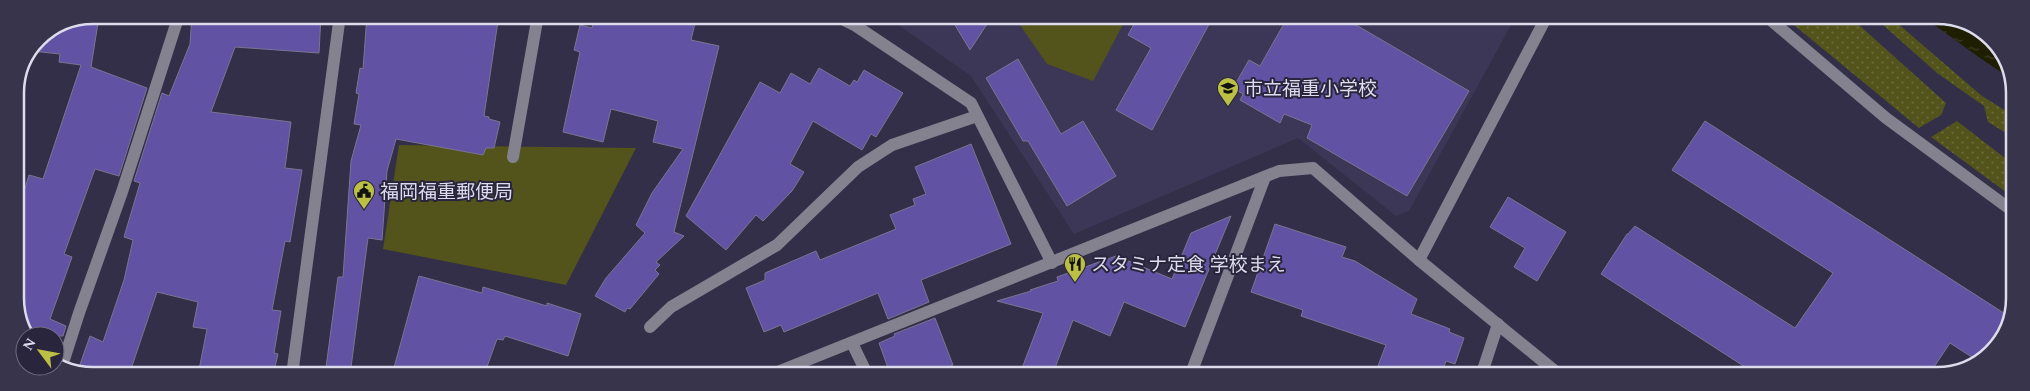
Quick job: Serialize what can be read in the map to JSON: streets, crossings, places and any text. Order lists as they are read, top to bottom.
{
  "places": {
    "school or university": ["市立福重小学校"],
    "public building": ["福岡福重郵便局"],
    "restaurant": ["スタミナ定食 学校まえ"]
  },
  "north": "top left"
}
